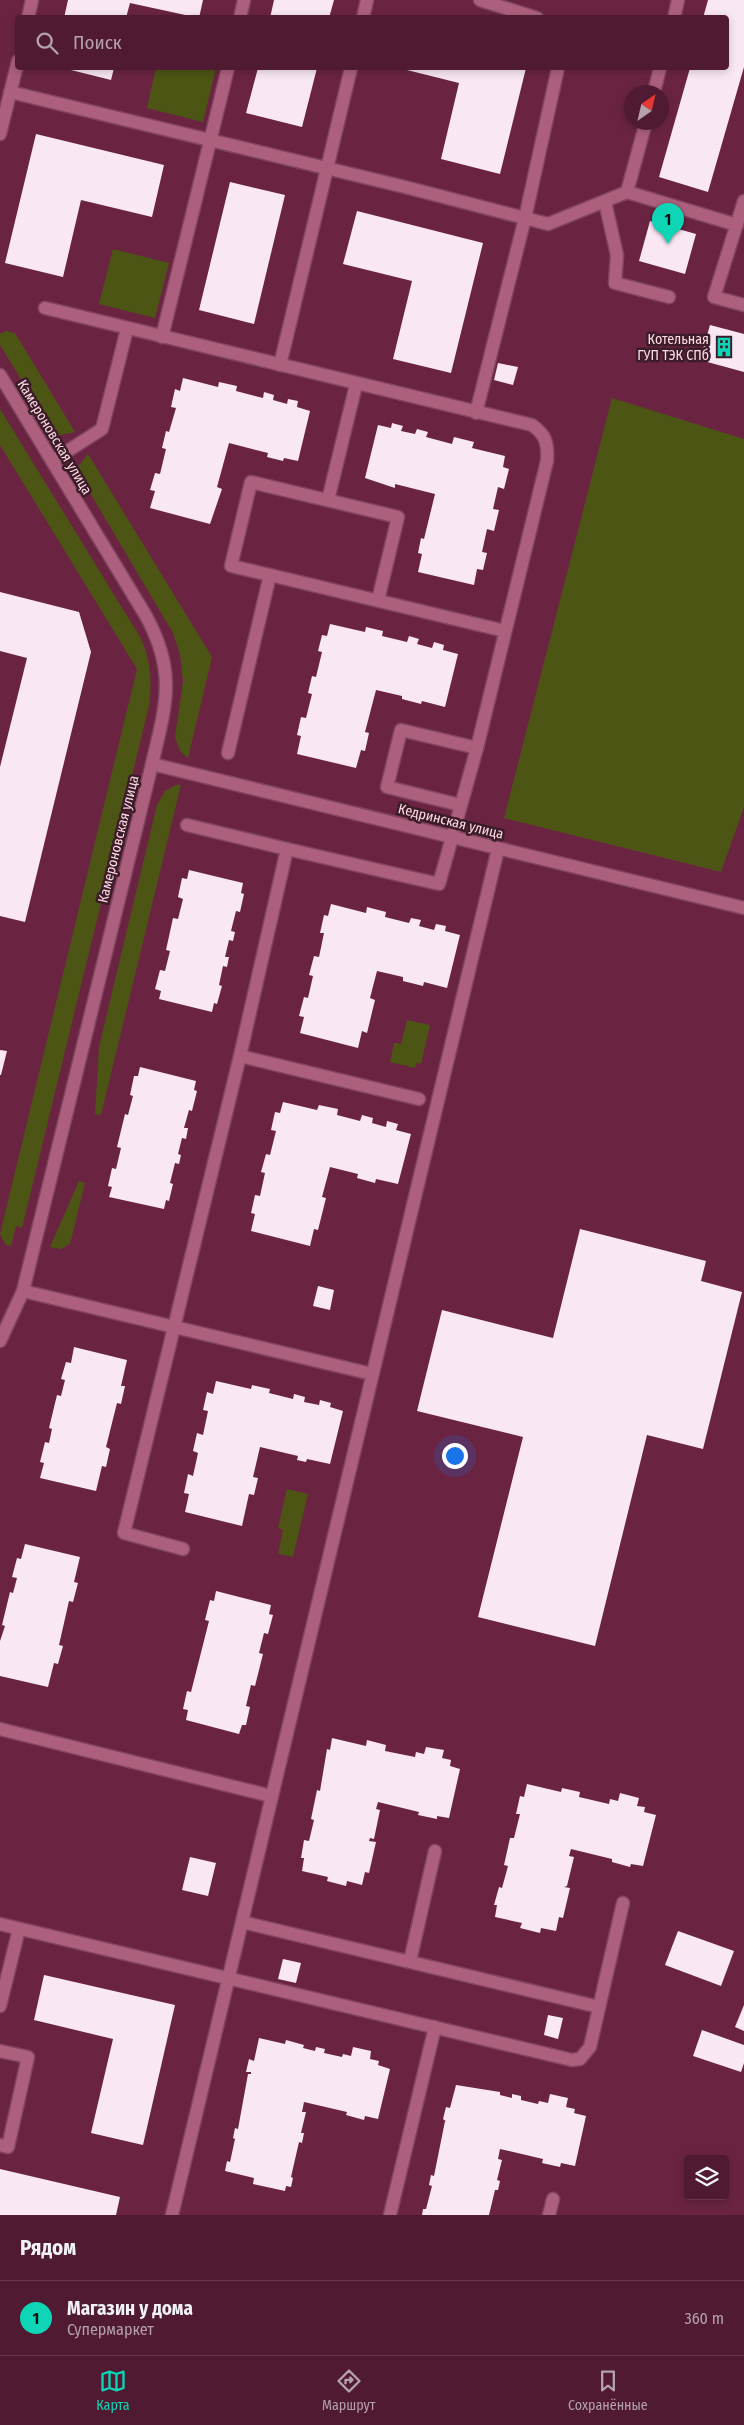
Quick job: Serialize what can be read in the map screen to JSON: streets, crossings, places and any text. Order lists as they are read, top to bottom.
{
  "streets": {
    "street": ["Камероновская улица", "Кедринская улица"]
  },
  "crossings": [
    ["Камероновская улица", "Кедринская улица"]
  ],
  "places": {
    "building": ["Котельная ГУП ТЭК СПб"]
  },
  "north": "top right",
  "page": {
    "search": "Поиск",
    "pins": "1",
    "heading": "Рядом",
    "list": [
      {
        "mark": "1",
        "name": "Магазин у дома",
        "note": "Супермаркет",
        "value": "360 m"
      }
    ],
    "nav": ["Карта", "Маршрут", "Сохранённые"]
  }
}
